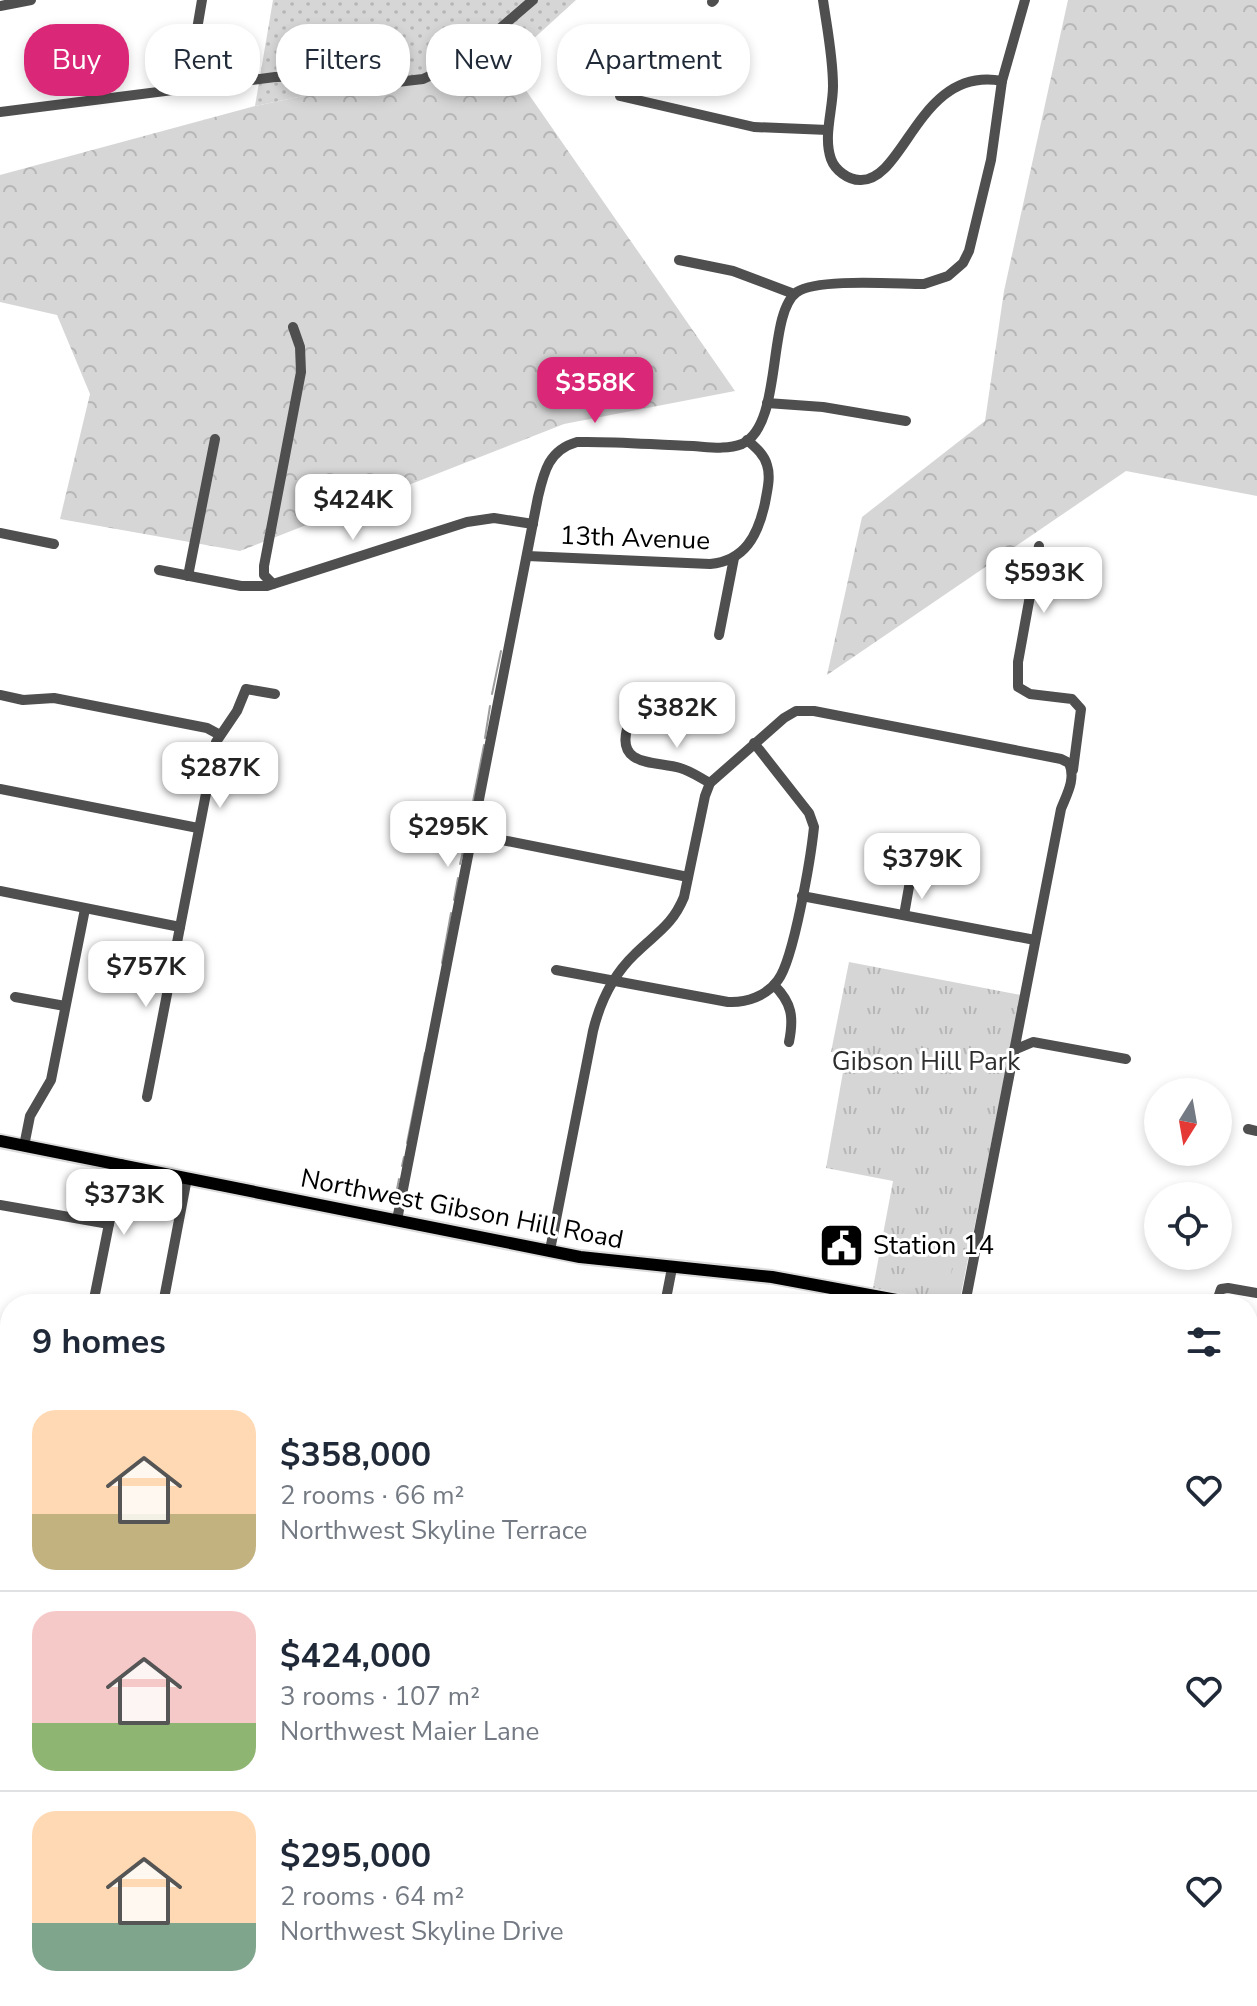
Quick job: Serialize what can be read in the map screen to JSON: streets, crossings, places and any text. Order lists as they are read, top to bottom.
{
  "streets": {
    "main road": ["Northwest Gibson Hill Road"],
    "street": ["13th Avenue"]
  },
  "parks": ["Gibson Hill Park"],
  "places": {
    "public building": ["Station 14"]
  },
  "north": "bottom",
  "page": {
    "chip": [
      "Buy",
      "Rent",
      "Filters",
      "New",
      "Apartment"
    ],
    "price": [
      "$358K",
      "$424K",
      "$593K",
      "$382K",
      "$287K",
      "$295K",
      "$379K",
      "$757K",
      "$373K"
    ],
    "heading": "9 homes",
    "list": [
      {
        "name": "$358,000",
        "note": "2 rooms · 66 m² · Northwest Skyline Terrace"
      },
      {
        "name": "$424,000",
        "note": "3 rooms · 107 m² · Northwest Maier Lane"
      },
      {
        "name": "$295,000",
        "note": "2 rooms · 64 m² · Northwest Skyline Drive"
      }
    ]
  }
}
